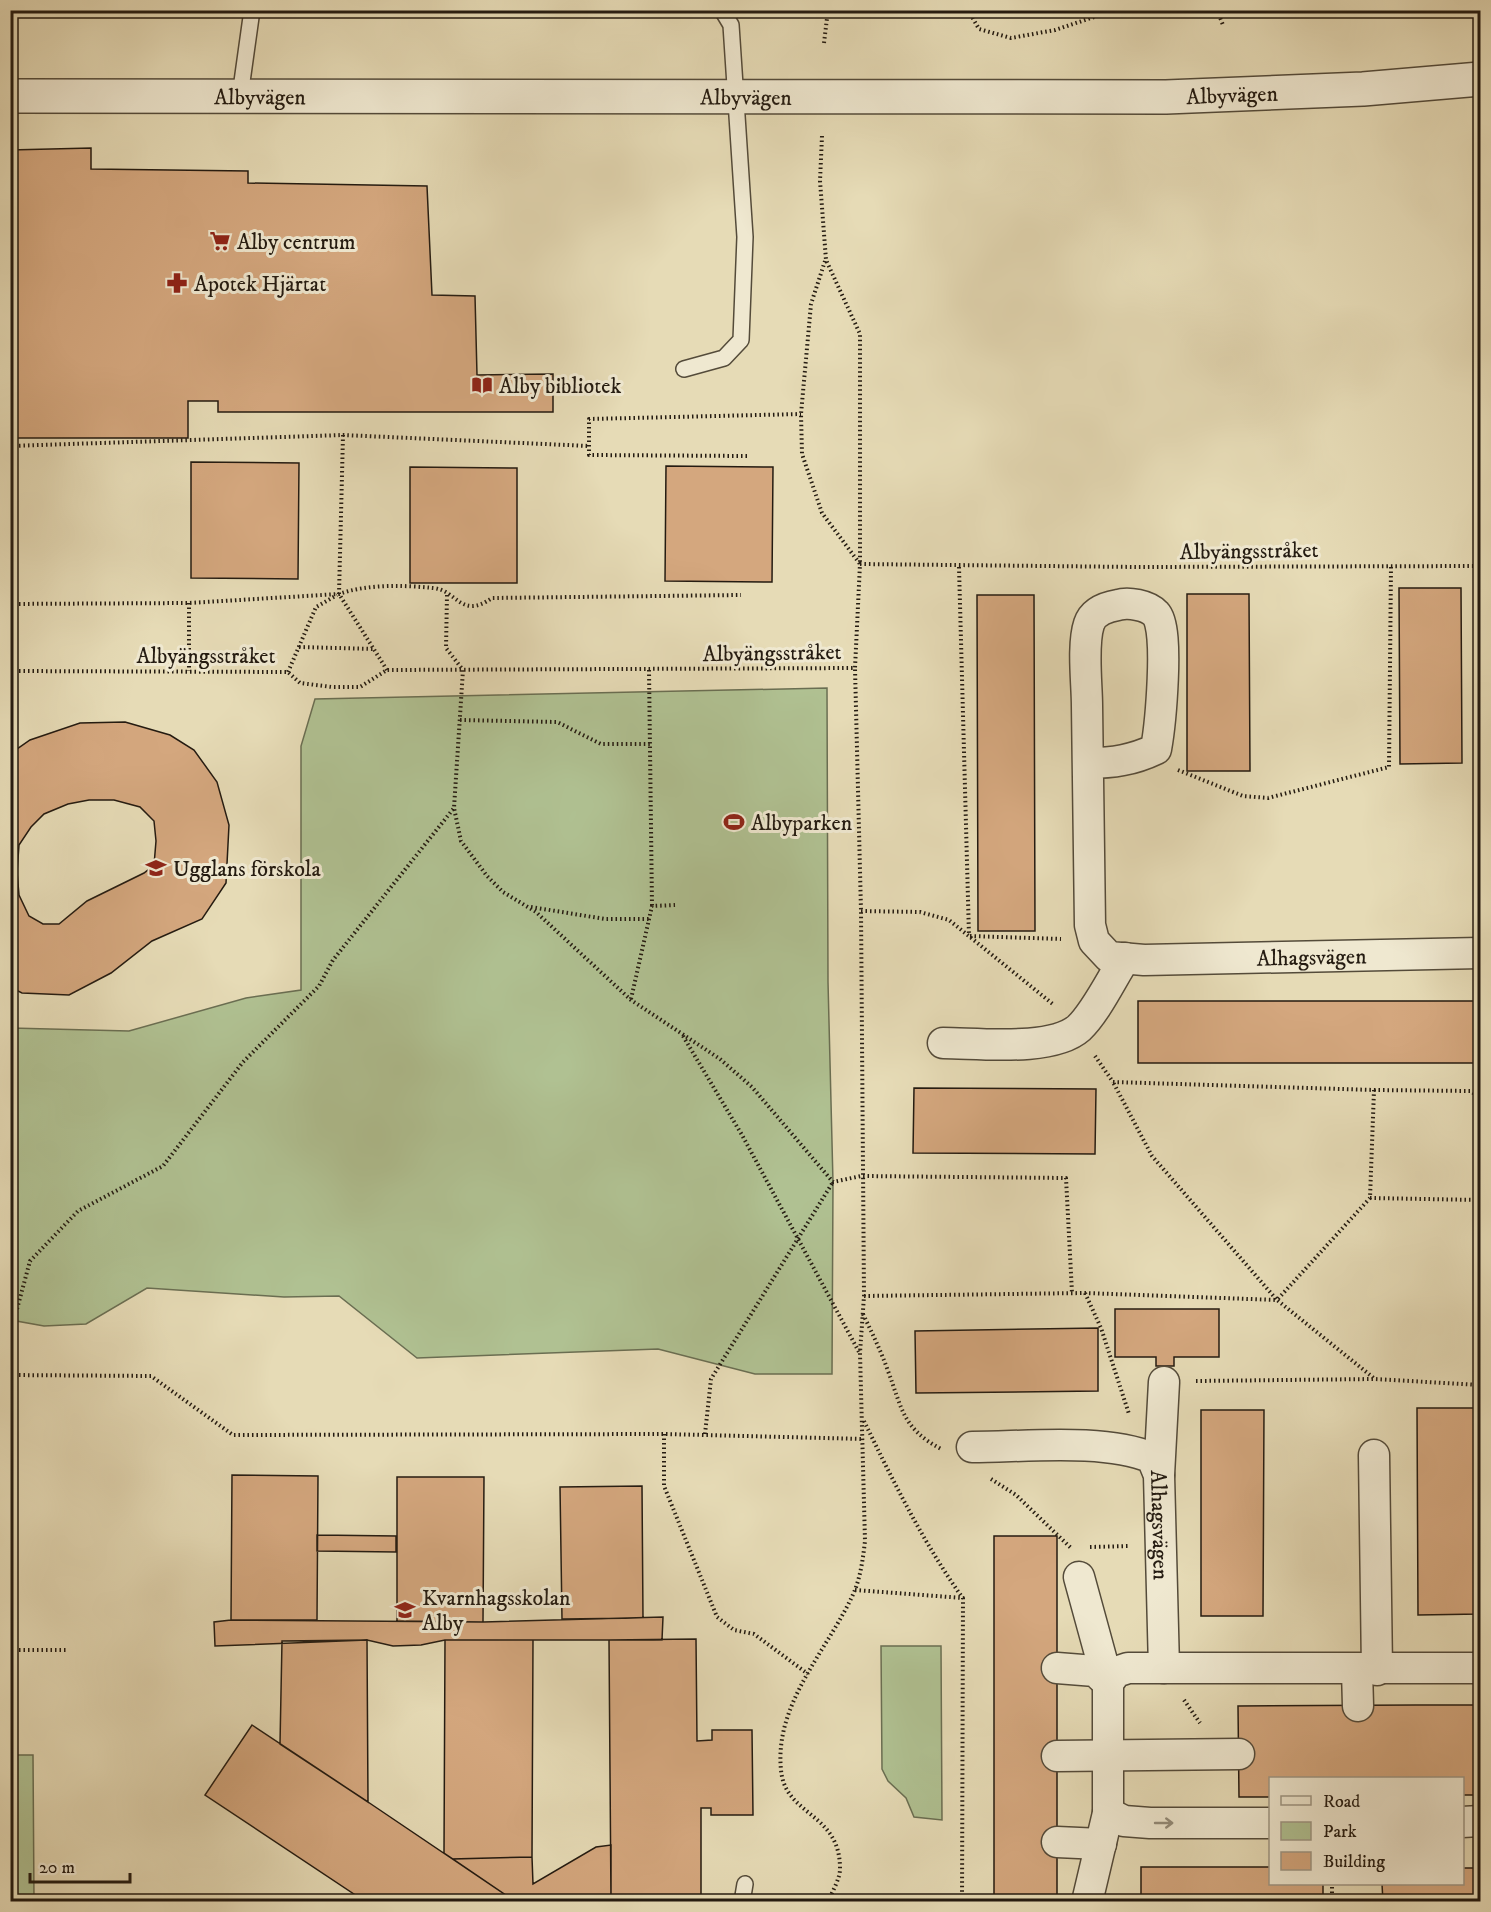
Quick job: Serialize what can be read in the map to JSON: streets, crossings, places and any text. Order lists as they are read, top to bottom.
{
  "streets": {
    "street": ["Albyvägen", "Alhagsvägen"],
    "path": ["Albyängsstråket"]
  },
  "places": {
    "supermarket": ["Alby centrum"],
    "pharmacy": ["Apotek Hjärtat"],
    "library": ["Alby bibliotek"],
    "sports": ["Albyparken"],
    "school or university": ["Ugglans förskola", "Kvarnhagsskolan Alby"]
  },
  "legend": ["Road", "Park", "Building"],
  "scale_bar": "20 m"
}
